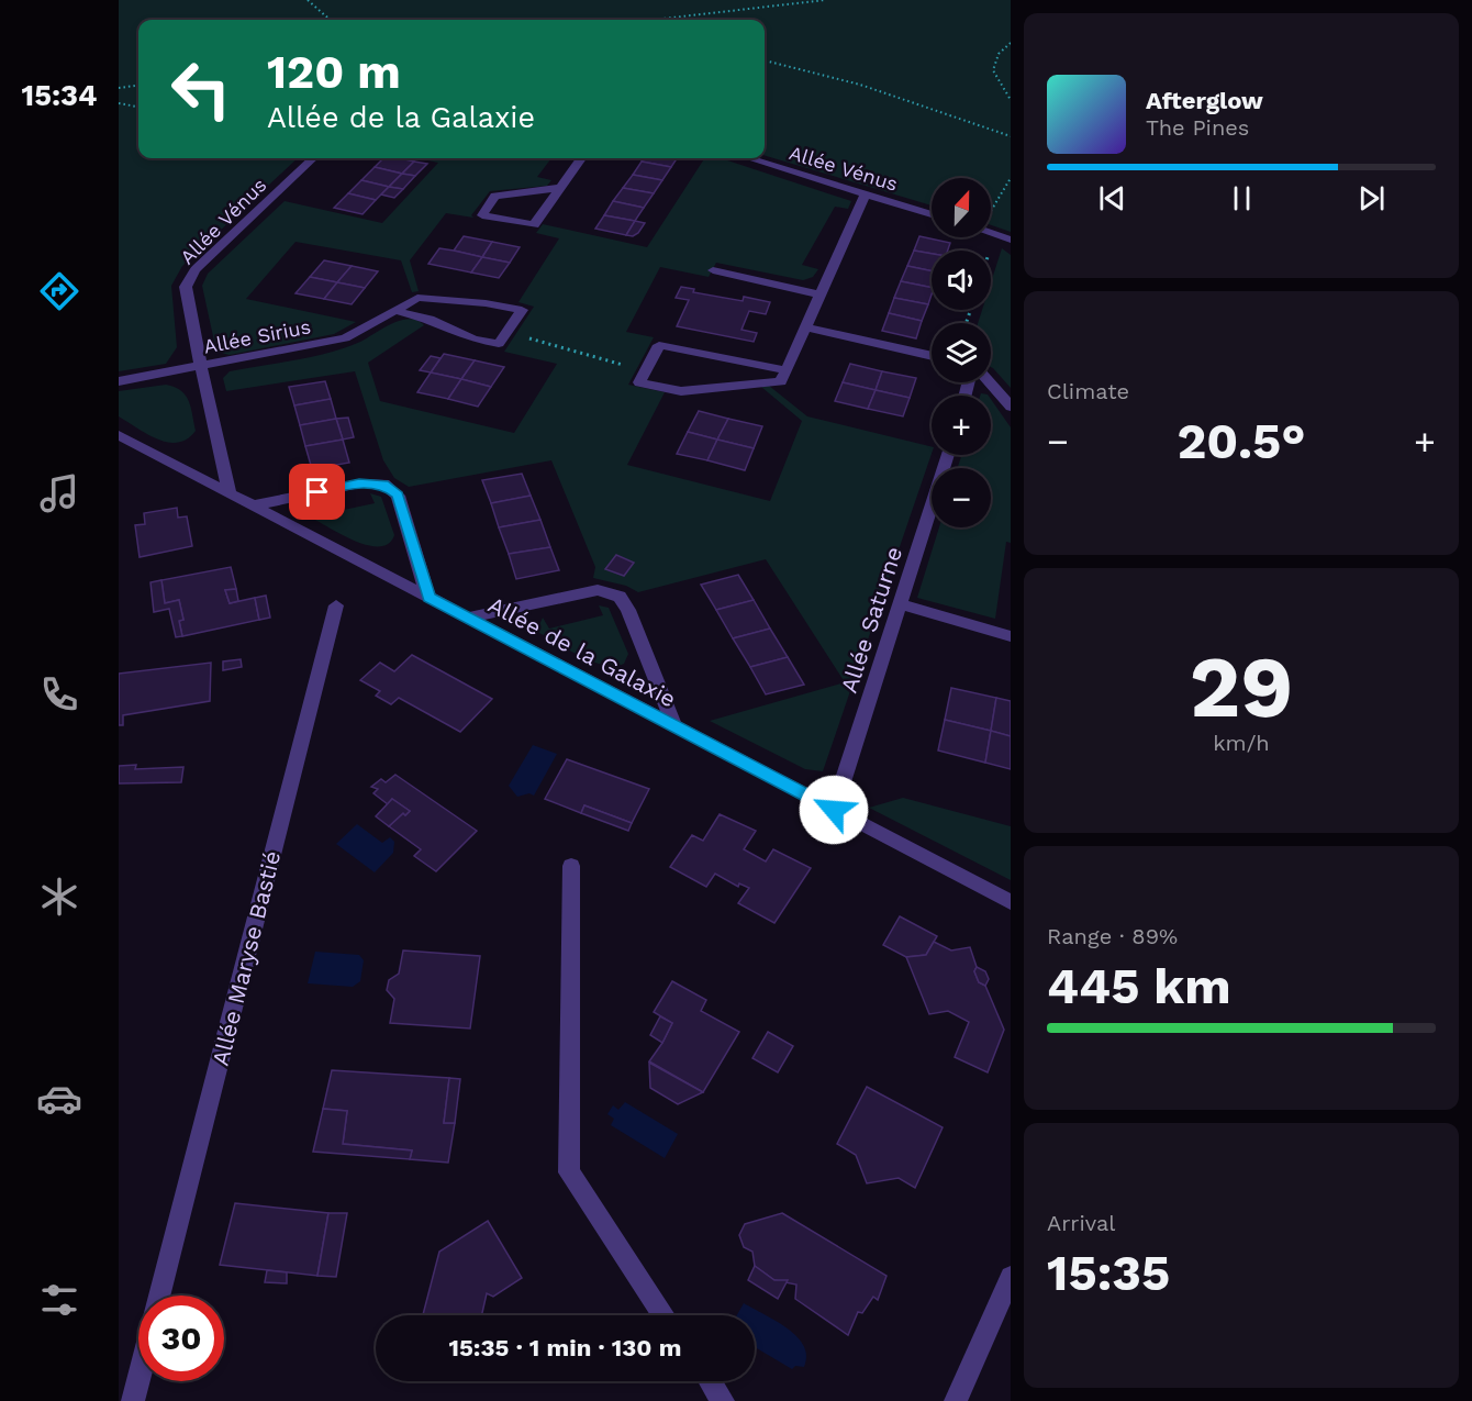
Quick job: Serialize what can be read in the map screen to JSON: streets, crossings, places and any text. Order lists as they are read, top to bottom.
{
  "streets": {
    "street": [
      "Allée Vénus",
      "Allée Sirius",
      "Allée Saturne",
      "Allée de la Galaxie",
      "Allée Maryse Bastié"
    ]
  },
  "crossings": [
    ["Allée Vénus", "Allée Sirius"],
    ["Allée Saturne", "Allée de la Galaxie"]
  ],
  "north": "top",
  "page": {
    "tabs": "15:34",
    "turn": ["120 m", "Allée de la Galaxie"],
    "song": ["Afterglow", "The Pines"],
    "map_buttons": ["+", "−"],
    "tile": [
      "Climate",
      ["29", "km/h"],
      ["Range · 89%", "445 km"],
      ["Arrival", "15:35"]
    ],
    "heat": ["−", "20.5°", "+"],
    "limit": "30",
    "trip": "15:35 · 1 min · 130 m"
  }
}
